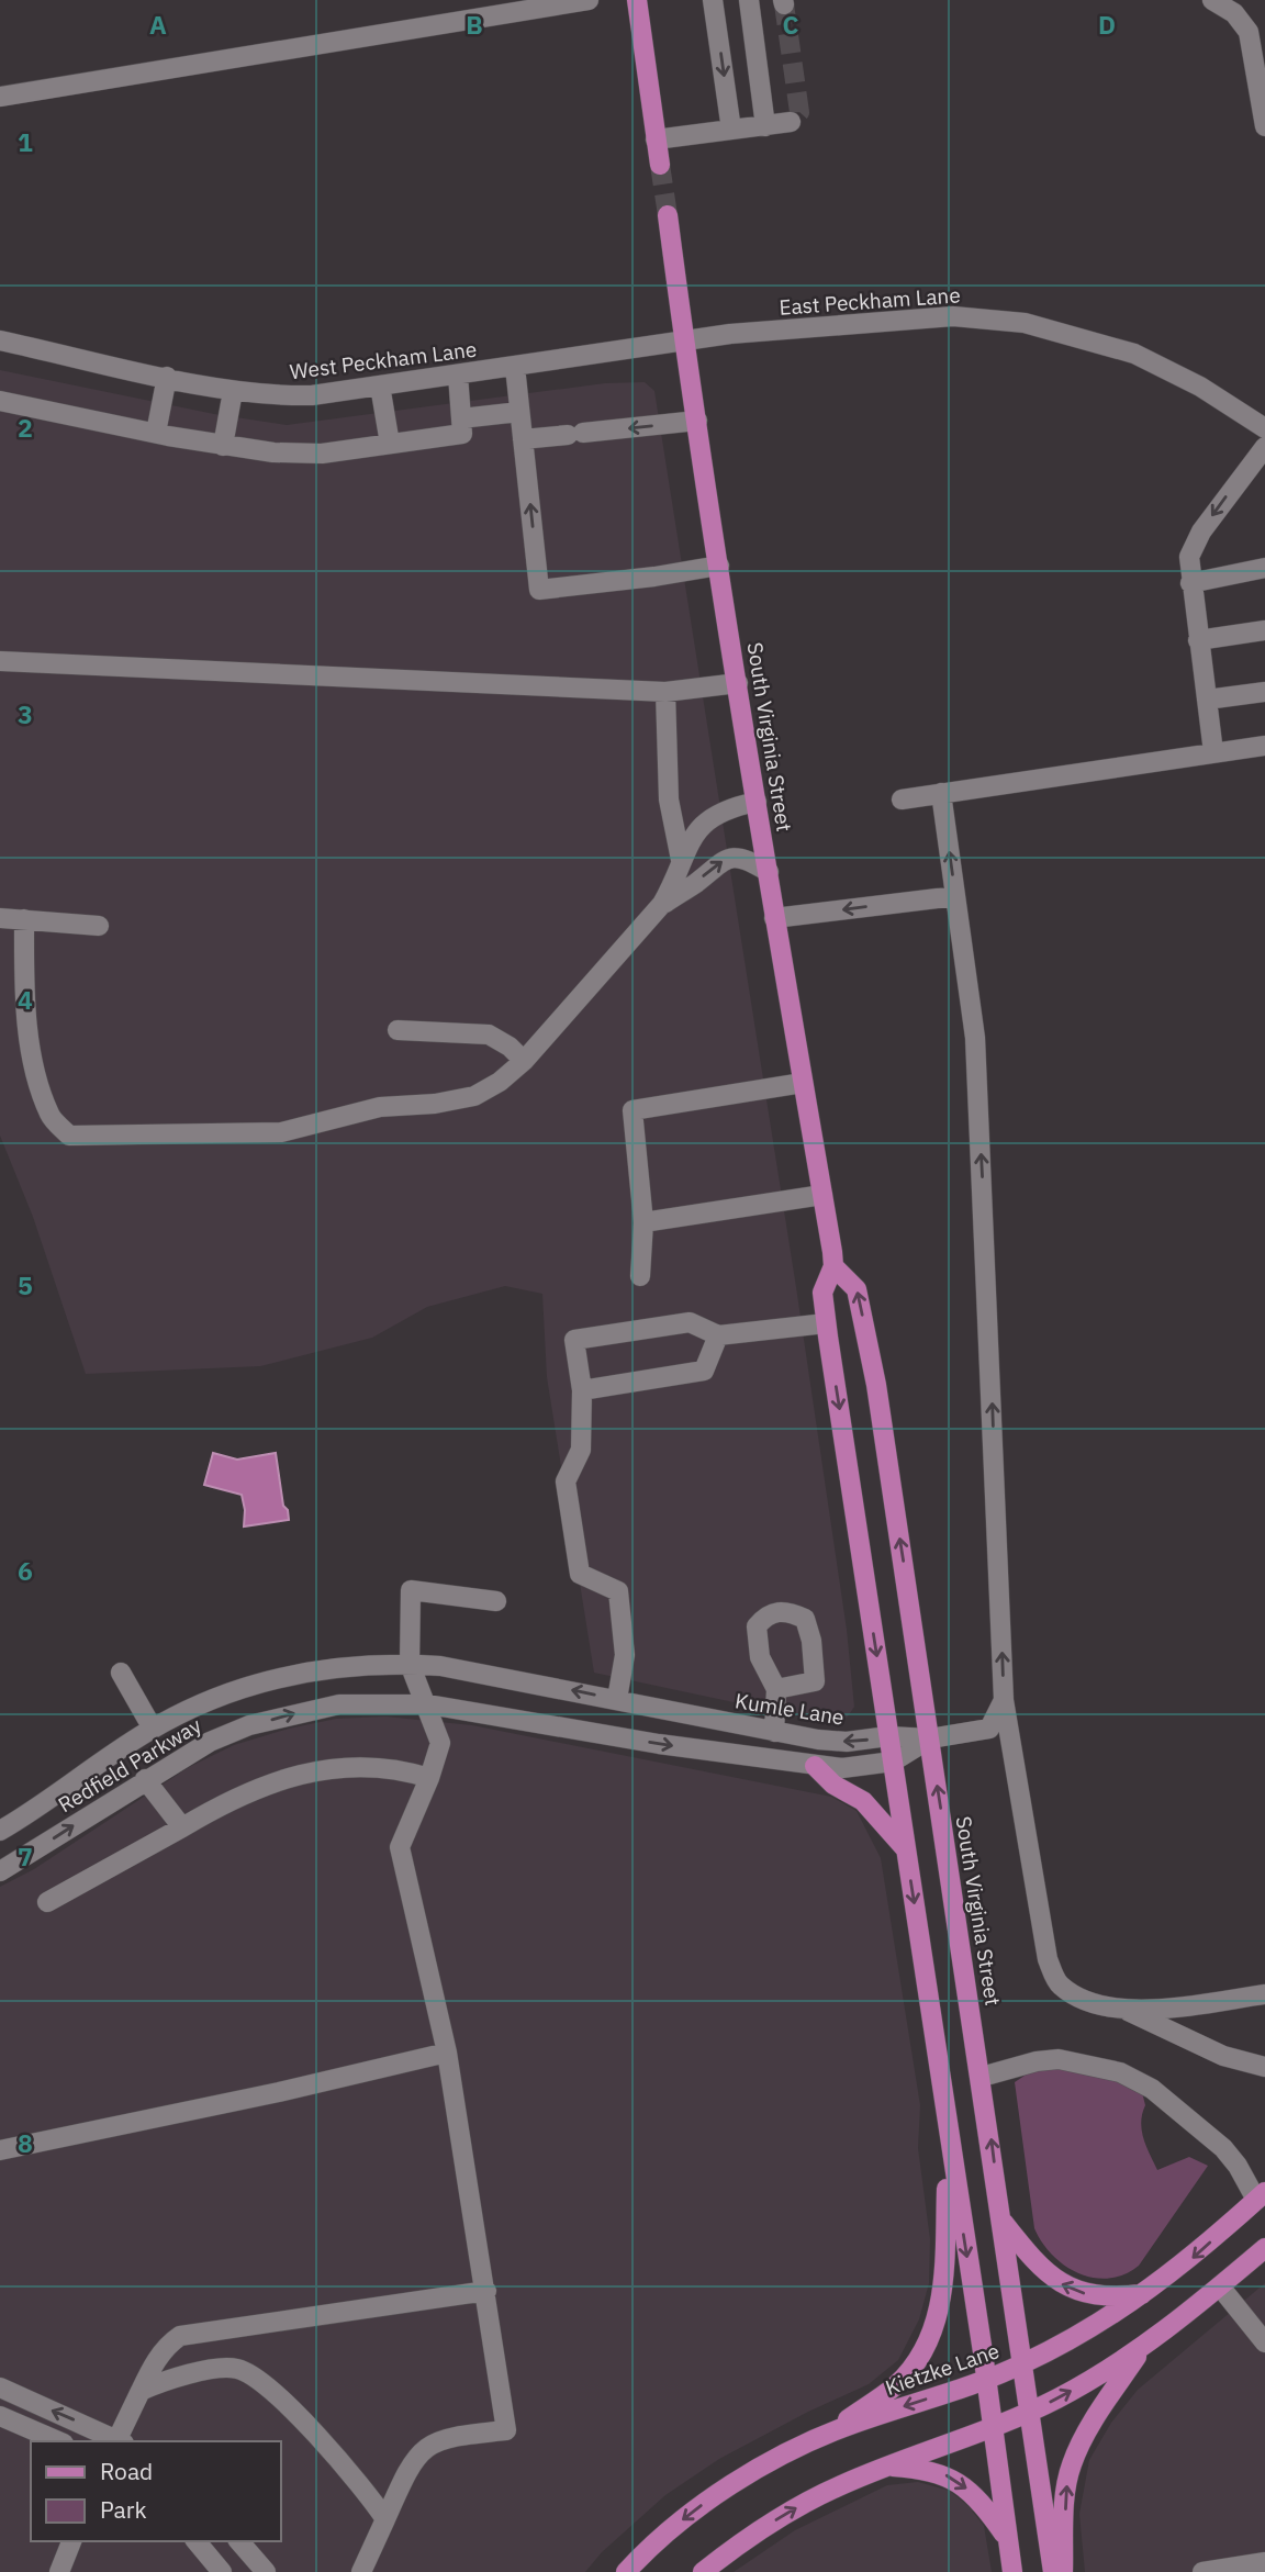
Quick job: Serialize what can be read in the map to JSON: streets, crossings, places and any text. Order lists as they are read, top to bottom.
{
  "streets": {
    "main road": ["South Virginia Street", "Kietzke Lane"],
    "street": [
      "East Peckham Lane",
      "West Peckham Lane",
      "Kumle Lane",
      "Redfield Parkway"
    ]
  },
  "crossings": [
    ["East Peckham Lane", "West Peckham Lane"],
    ["East Peckham Lane", "South Virginia Street"],
    ["West Peckham Lane", "South Virginia Street"],
    ["South Virginia Street", "Kumle Lane"],
    ["South Virginia Street", "Kietzke Lane"],
    ["Kumle Lane", "Redfield Parkway"]
  ],
  "legend": ["Road", "Park"],
  "grid": {
    "columns": [
      "A",
      "B",
      "C",
      "D"
    ],
    "rows": [
      "1",
      "2",
      "3",
      "4",
      "5",
      "6",
      "7",
      "8"
    ]
  }
}
